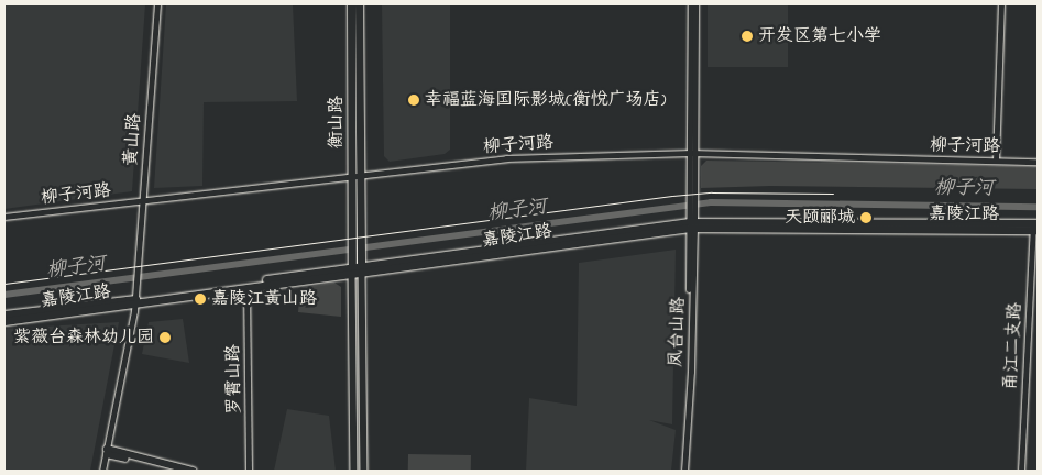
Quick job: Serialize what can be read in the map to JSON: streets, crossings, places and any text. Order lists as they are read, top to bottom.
{
  "streets": {
    "main road": ["衡山路", "嘉陵江路"],
    "street": [
      "黄山路",
      "柳子河路",
      "凤台山路",
      "甬江二支路",
      "罗霄山路"
    ]
  },
  "crossings": [
    ["衡山路", "柳子河路"],
    ["黄山路", "柳子河路"],
    ["黄山路", "嘉陵江路"],
    ["柳子河路", "凤台山路"],
    ["嘉陵江路", "凤台山路"],
    ["嘉陵江路", "甬江二支路"],
    ["嘉陵江路", "罗霄山路"]
  ],
  "water": ["柳子河"],
  "places": [
    "开发区第七小学",
    "幸福蓝海国际影城(衡悦广场店)",
    "天颐郦城",
    "嘉陵江黄山路",
    "紫薇台森林幼儿园"
  ]
}
